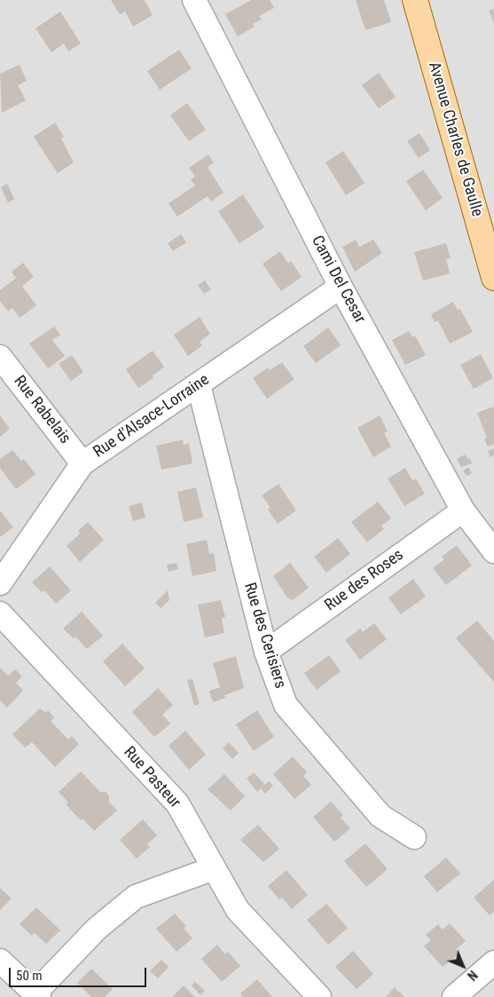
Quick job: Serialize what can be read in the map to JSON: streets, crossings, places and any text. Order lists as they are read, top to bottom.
{
  "streets": {
    "main road": ["Avenue Charles de Gaulle"],
    "street": [
      "Cami Del Cesar",
      "Rue Rabelais",
      "Rue d'Alsace-Lorraine",
      "Rue des Roses",
      "Rue des Cerisiers",
      "Rue Pasteur"
    ]
  },
  "crossings": [
    ["Cami Del Cesar", "Rue d'Alsace-Lorraine"],
    ["Cami Del Cesar", "Rue des Roses"],
    ["Rue Rabelais", "Rue d'Alsace-Lorraine"],
    ["Rue d'Alsace-Lorraine", "Rue des Cerisiers"],
    ["Rue des Roses", "Rue des Cerisiers"]
  ],
  "scale_bar": "50 m",
  "north": "bottom right"
}
